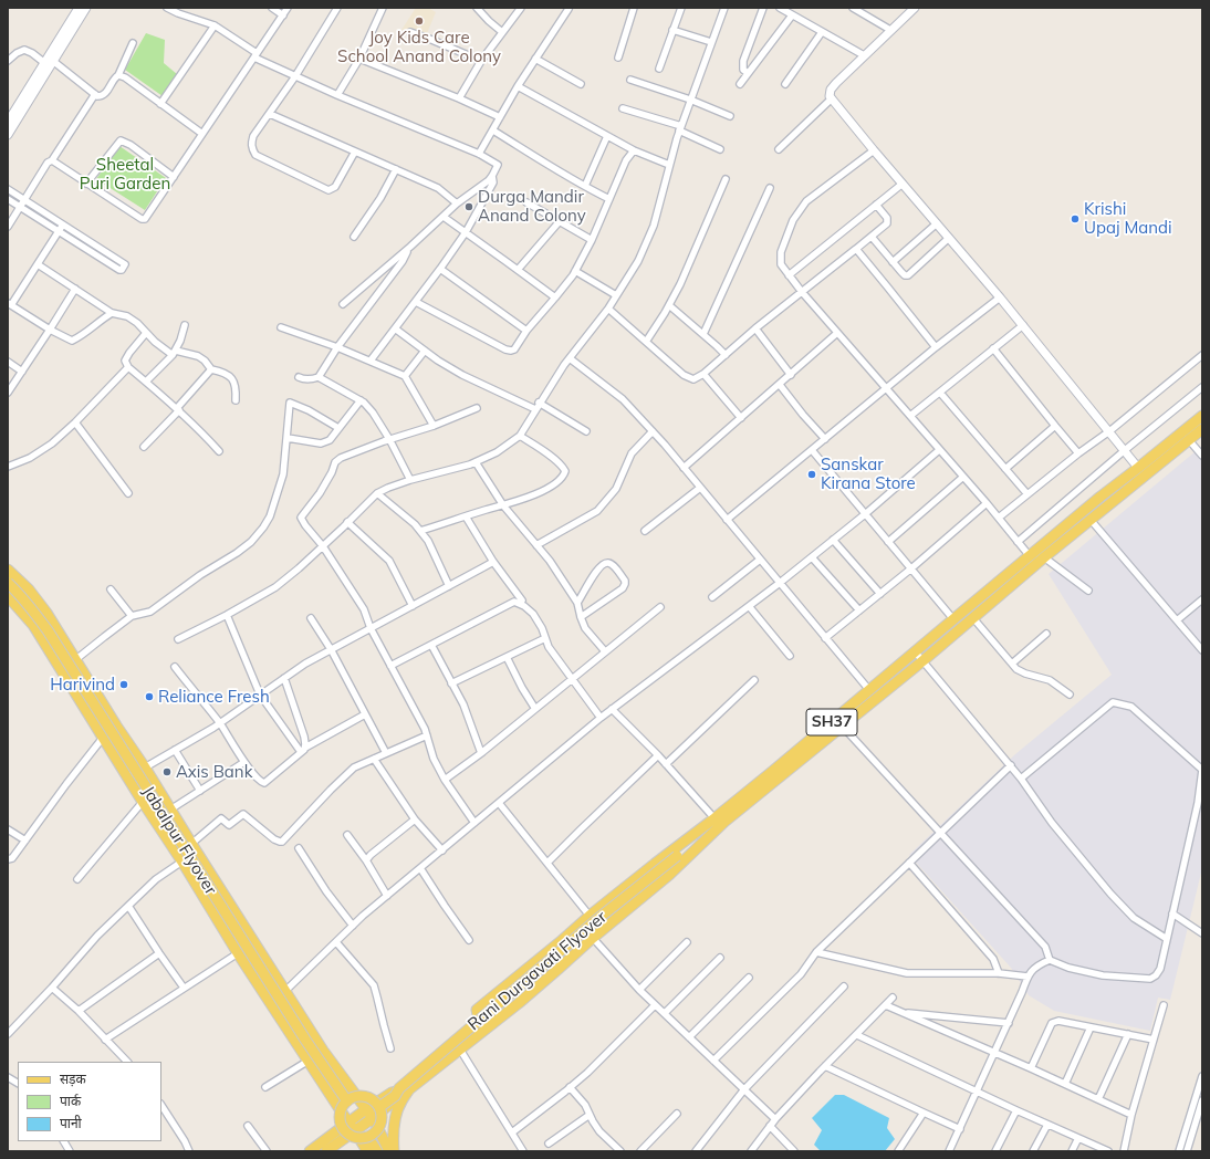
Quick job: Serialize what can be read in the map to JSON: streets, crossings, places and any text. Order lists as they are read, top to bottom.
{
  "streets": {
    "main road": ["SH37", "Jabalpur Flyover", "Rani Durgavati Flyover"]
  },
  "crossings": [
    ["SH37", "Rani Durgavati Flyover"],
    ["Jabalpur Flyover", "Rani Durgavati Flyover"]
  ],
  "parks": ["Sheetal Puri Garden"],
  "places": [
    "Joy Kids Care School Anand Colony",
    "Durga Mandir Anand Colony",
    "Krishi Upaj Mandi",
    "Sanskar Kirana Store",
    "Harivind",
    "Reliance Fresh",
    "Axis Bank"
  ],
  "legend": ["सड़क", "पार्क", "पानी"]
}
